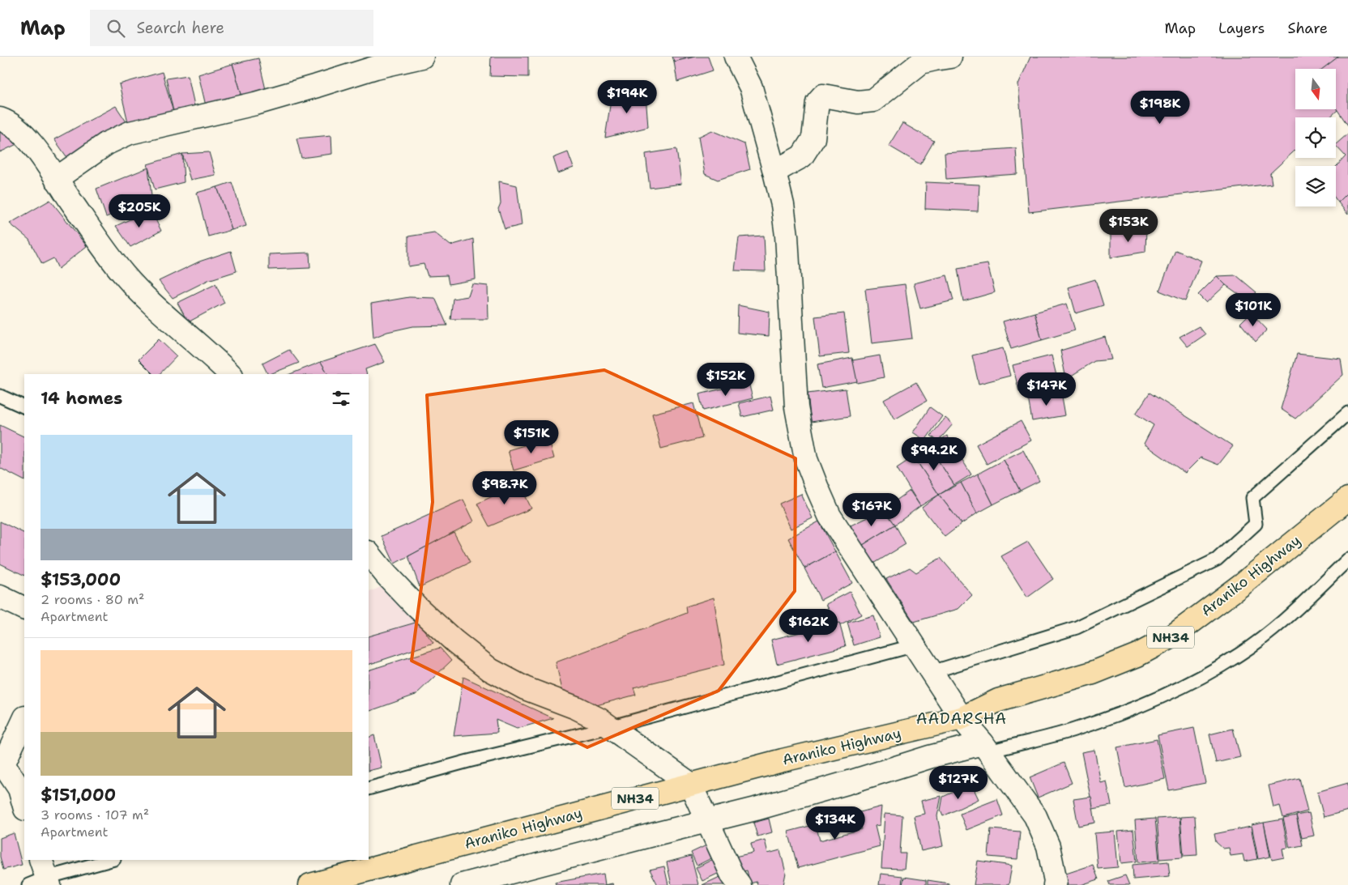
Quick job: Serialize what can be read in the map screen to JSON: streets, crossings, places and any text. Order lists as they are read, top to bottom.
{
  "streets": {
    "highway": ["Araniko Highway", "NH34"]
  },
  "districts": ["AADARSHA"],
  "north": "bottom",
  "page": {
    "header": "Map",
    "search": "Search here",
    "nav": ["Map", "Layers", "Share"],
    "price": [
      "$194K",
      "$198K",
      "$205K",
      "$153K",
      "$101K",
      "$152K",
      "$147K",
      "$151K",
      "$94.2K",
      "$98.7K",
      "$167K",
      "$162K",
      "$127K",
      "$134K"
    ],
    "heading": "14 homes",
    "list": [
      {
        "name": "$153,000",
        "note": "2 rooms · 80 m² · Apartment"
      },
      {
        "name": "$151,000",
        "note": "3 rooms · 107 m² · Apartment"
      }
    ]
  }
}
